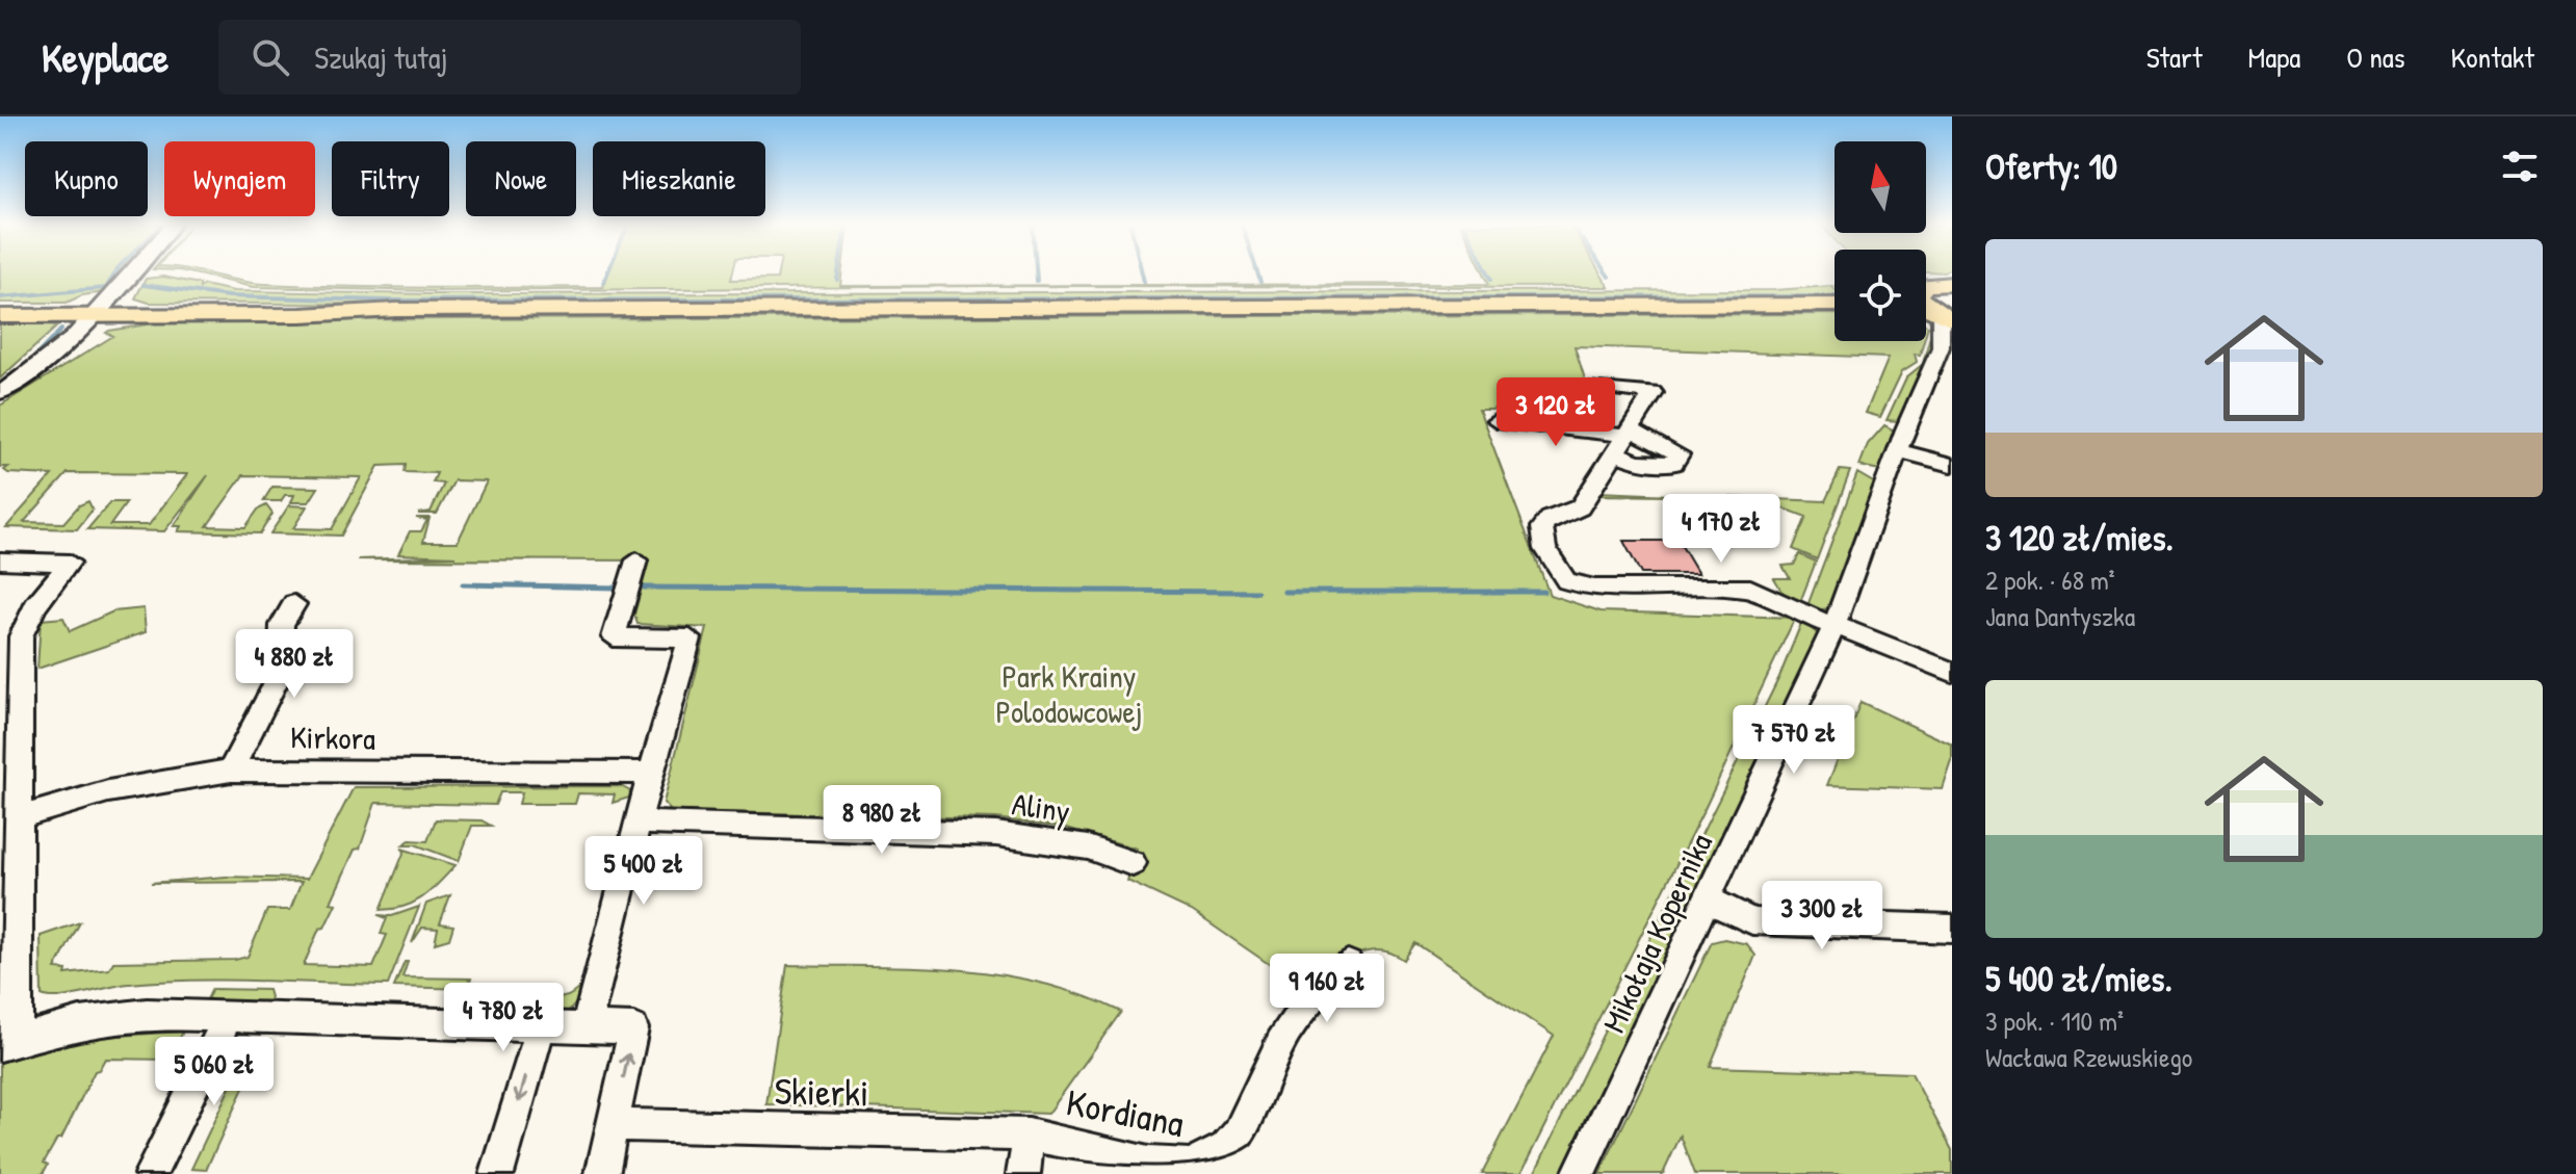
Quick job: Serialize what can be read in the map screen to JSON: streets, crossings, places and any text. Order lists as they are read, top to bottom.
{
  "streets": {
    "main road": ["Mikołaja Kopernika"],
    "street": [
      "Kirkora",
      "Aliny",
      "Skierki",
      "Kordiana"
    ]
  },
  "crossings": [
    ["Skierki", "Kordiana"]
  ],
  "parks": ["Park Krainy Polodowcowej"],
  "north": "top",
  "page": {
    "header": "Keyplace",
    "search": "Szukaj tutaj",
    "nav": [
      "Start",
      "Mapa",
      "O nas",
      "Kontakt"
    ],
    "heading": "Oferty: 10",
    "chip": [
      "Kupno",
      "Wynajem",
      "Filtry",
      "Nowe",
      "Mieszkanie"
    ],
    "list": [
      {
        "name": "3 120 zł/mies.",
        "note": "2 pok. · 68 m² · Jana Dantyszka"
      },
      {
        "name": "5 400 zł/mies.",
        "note": "3 pok. · 110 m² · Wacława Rzewuskiego"
      }
    ],
    "price": [
      "3 120 zł",
      "4 170 zł",
      "4 880 zł",
      "7 570 zł",
      "8 980 zł",
      "5 400 zł",
      "3 300 zł",
      "9 160 zł",
      "4 780 zł",
      "5 060 zł"
    ]
  }
}
